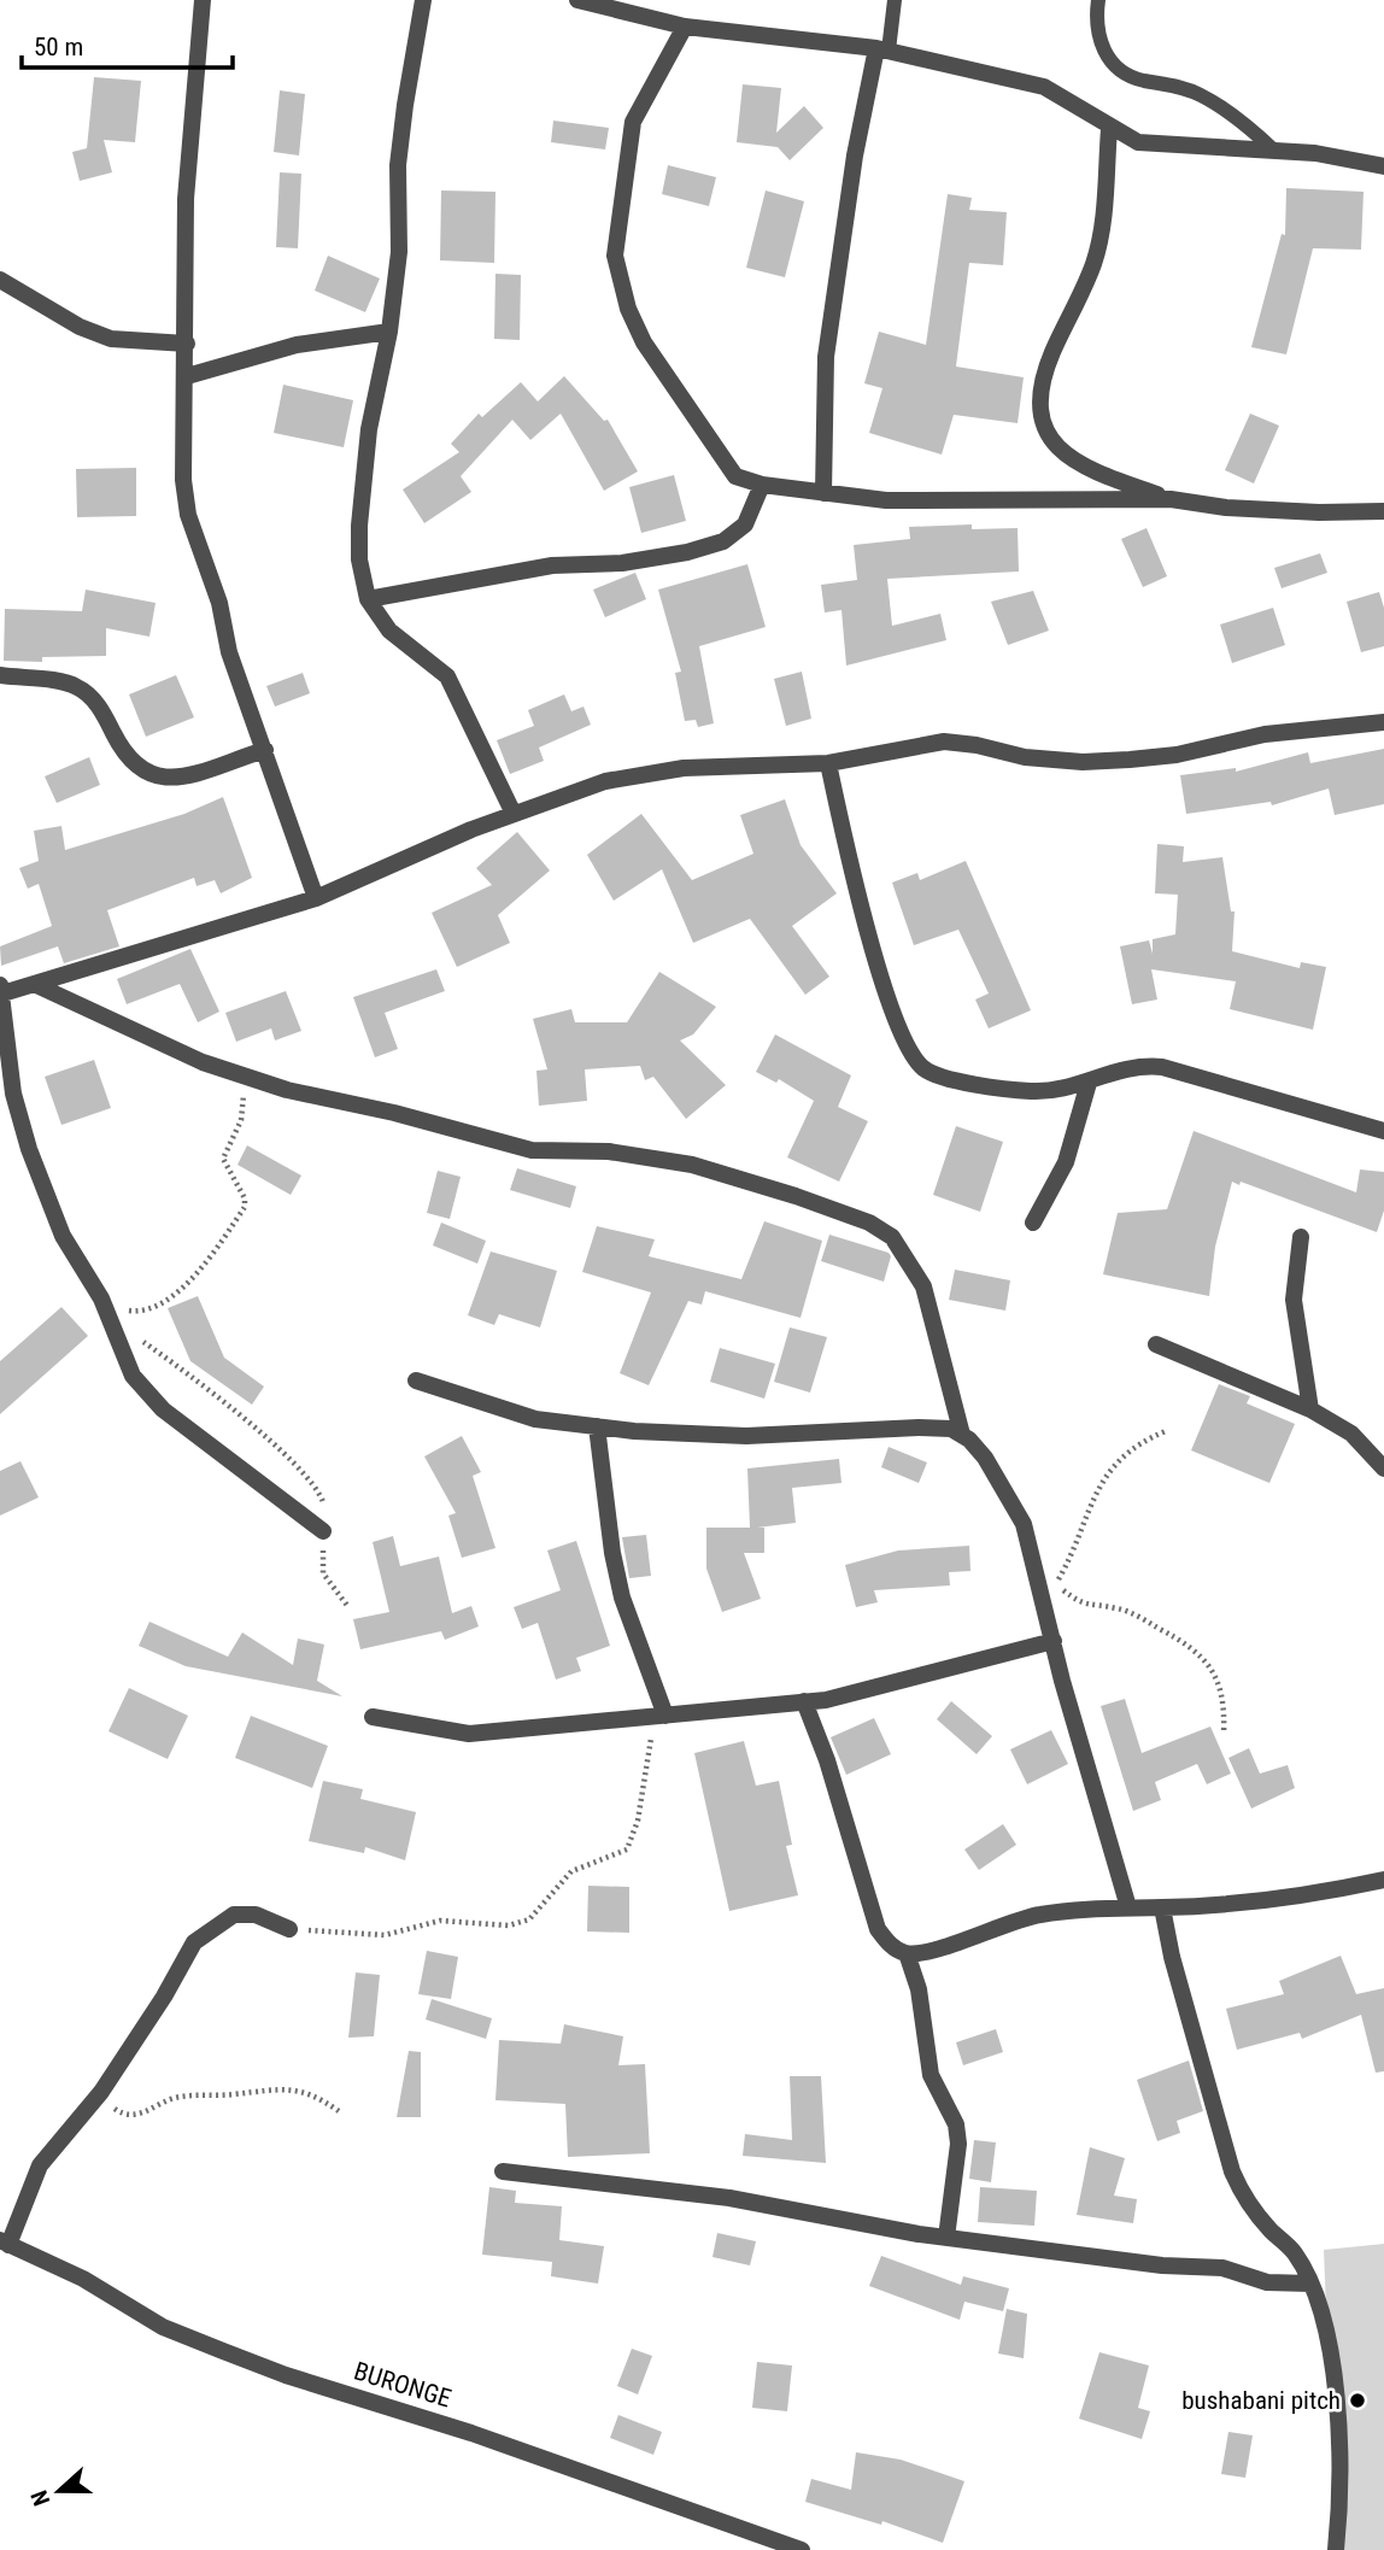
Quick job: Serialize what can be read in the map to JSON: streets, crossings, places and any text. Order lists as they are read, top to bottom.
{
  "streets": {
    "street": ["BURONGE"]
  },
  "places": ["bushabani pitch"],
  "scale_bar": "50 m",
  "north": "left"
}
